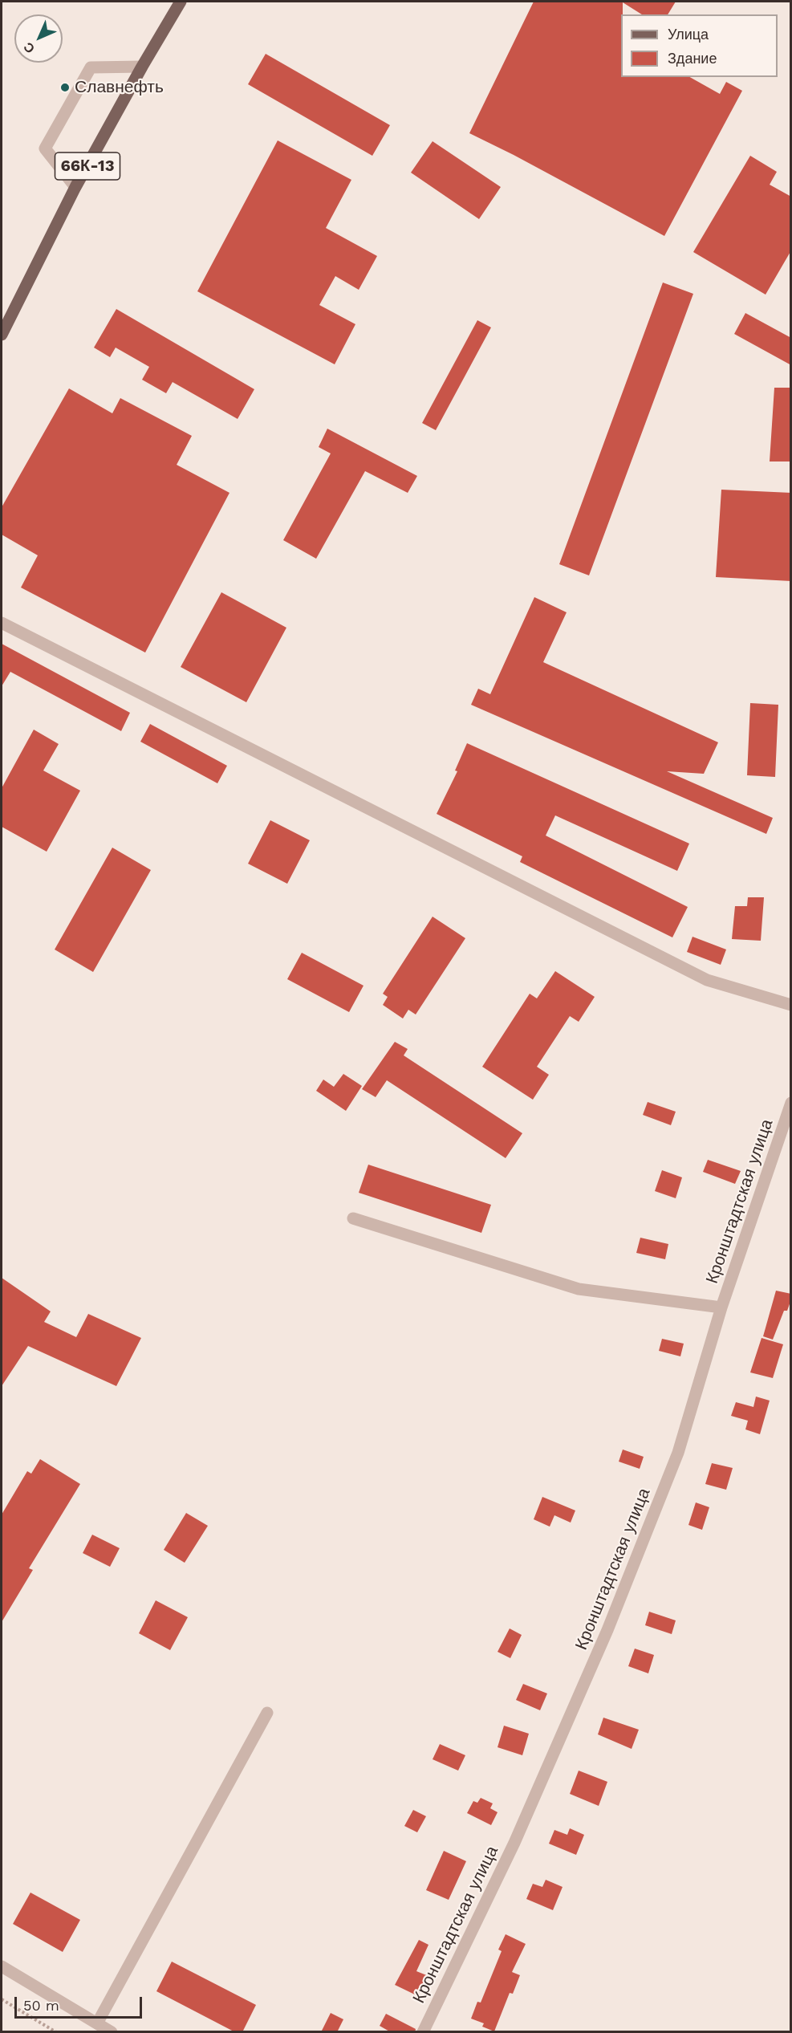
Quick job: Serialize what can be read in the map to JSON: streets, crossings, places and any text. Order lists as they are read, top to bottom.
{
  "streets": {
    "main road": ["66К-13"],
    "street": ["Кронштадтская улица"]
  },
  "places": ["Славнефть"],
  "legend": ["Улица", "Здание"],
  "scale_bar": "50 m",
  "north": "bottom left"
}
